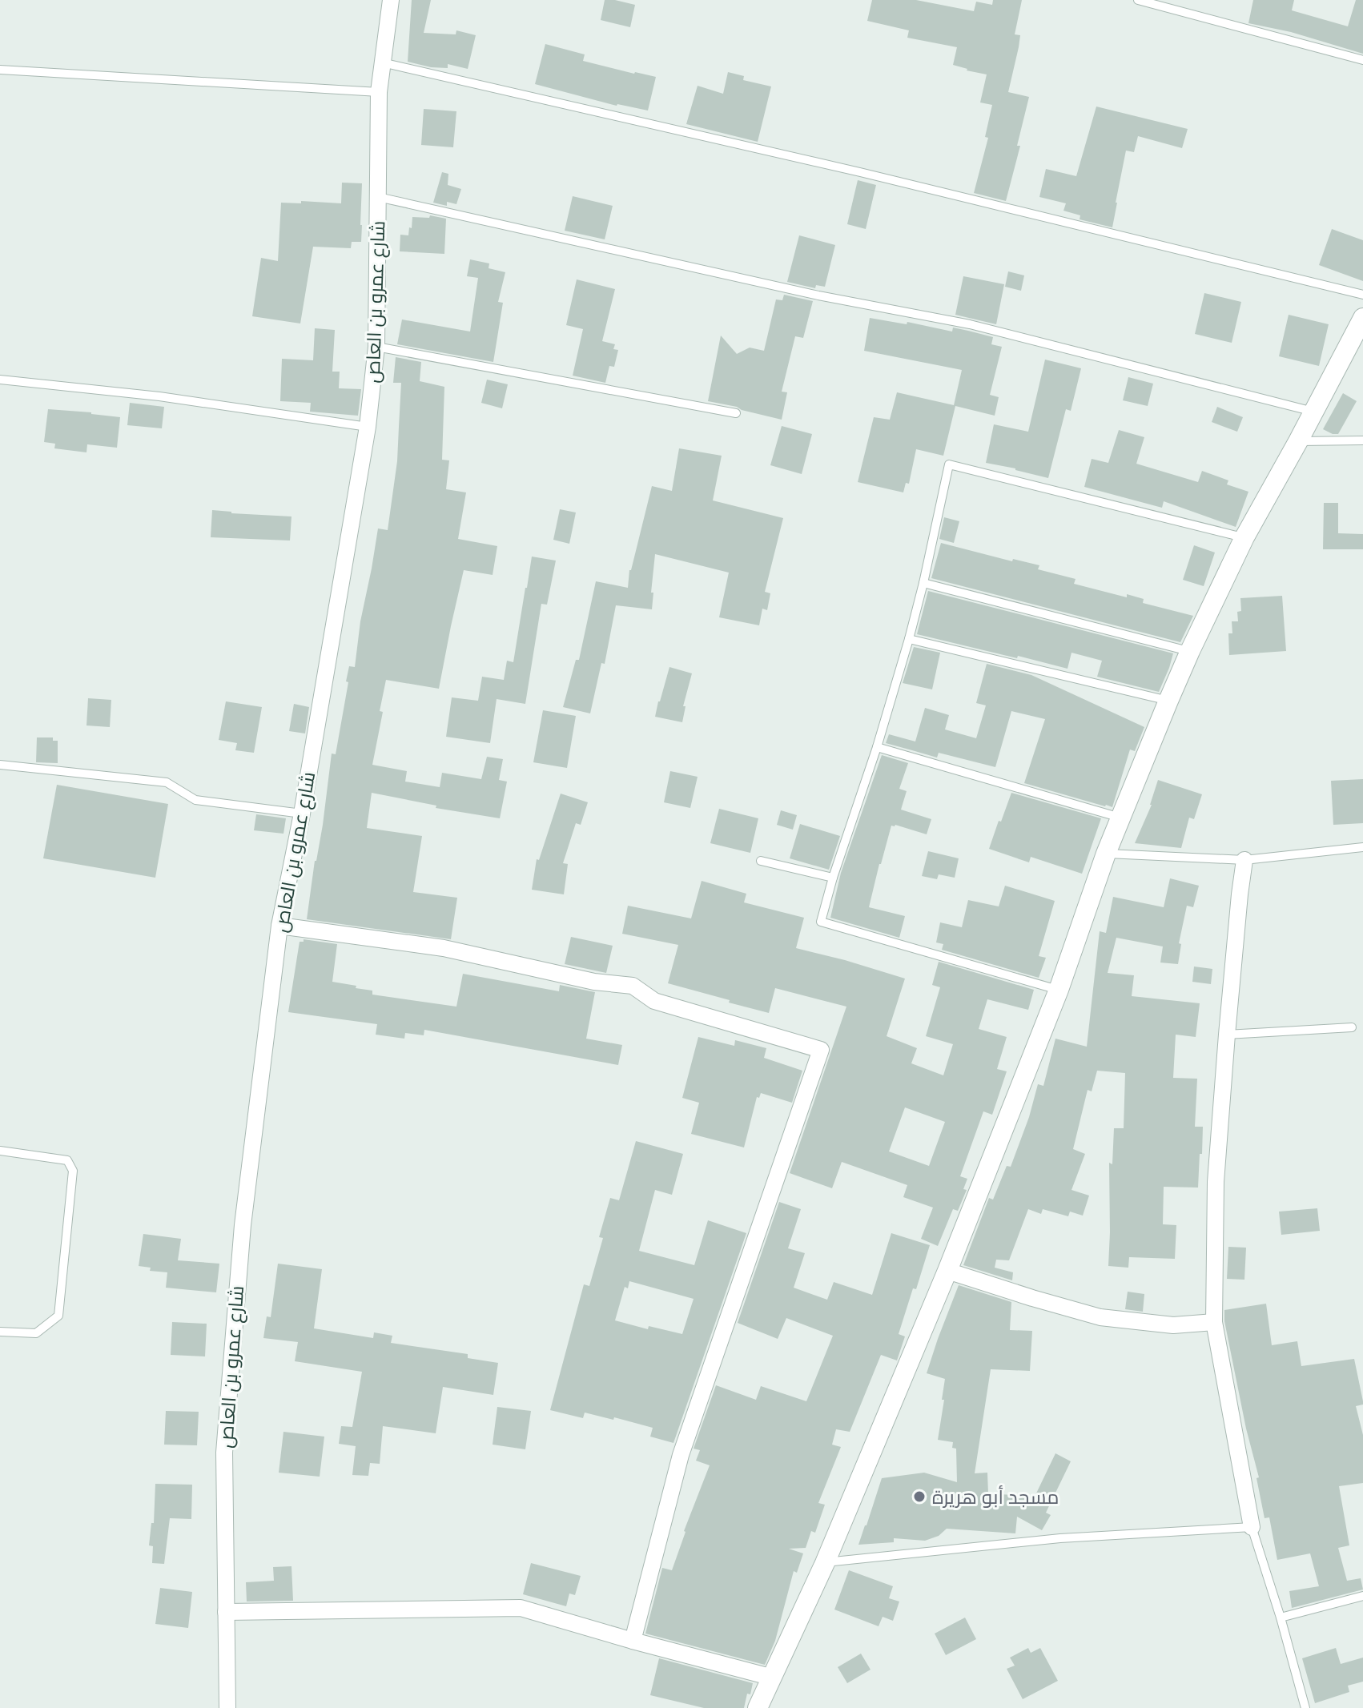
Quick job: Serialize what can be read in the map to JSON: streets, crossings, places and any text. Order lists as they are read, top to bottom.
{
  "streets": {
    "street": ["شارع عمرو بن العاص"]
  },
  "places": ["مسجد أبو هريرة"]
}
